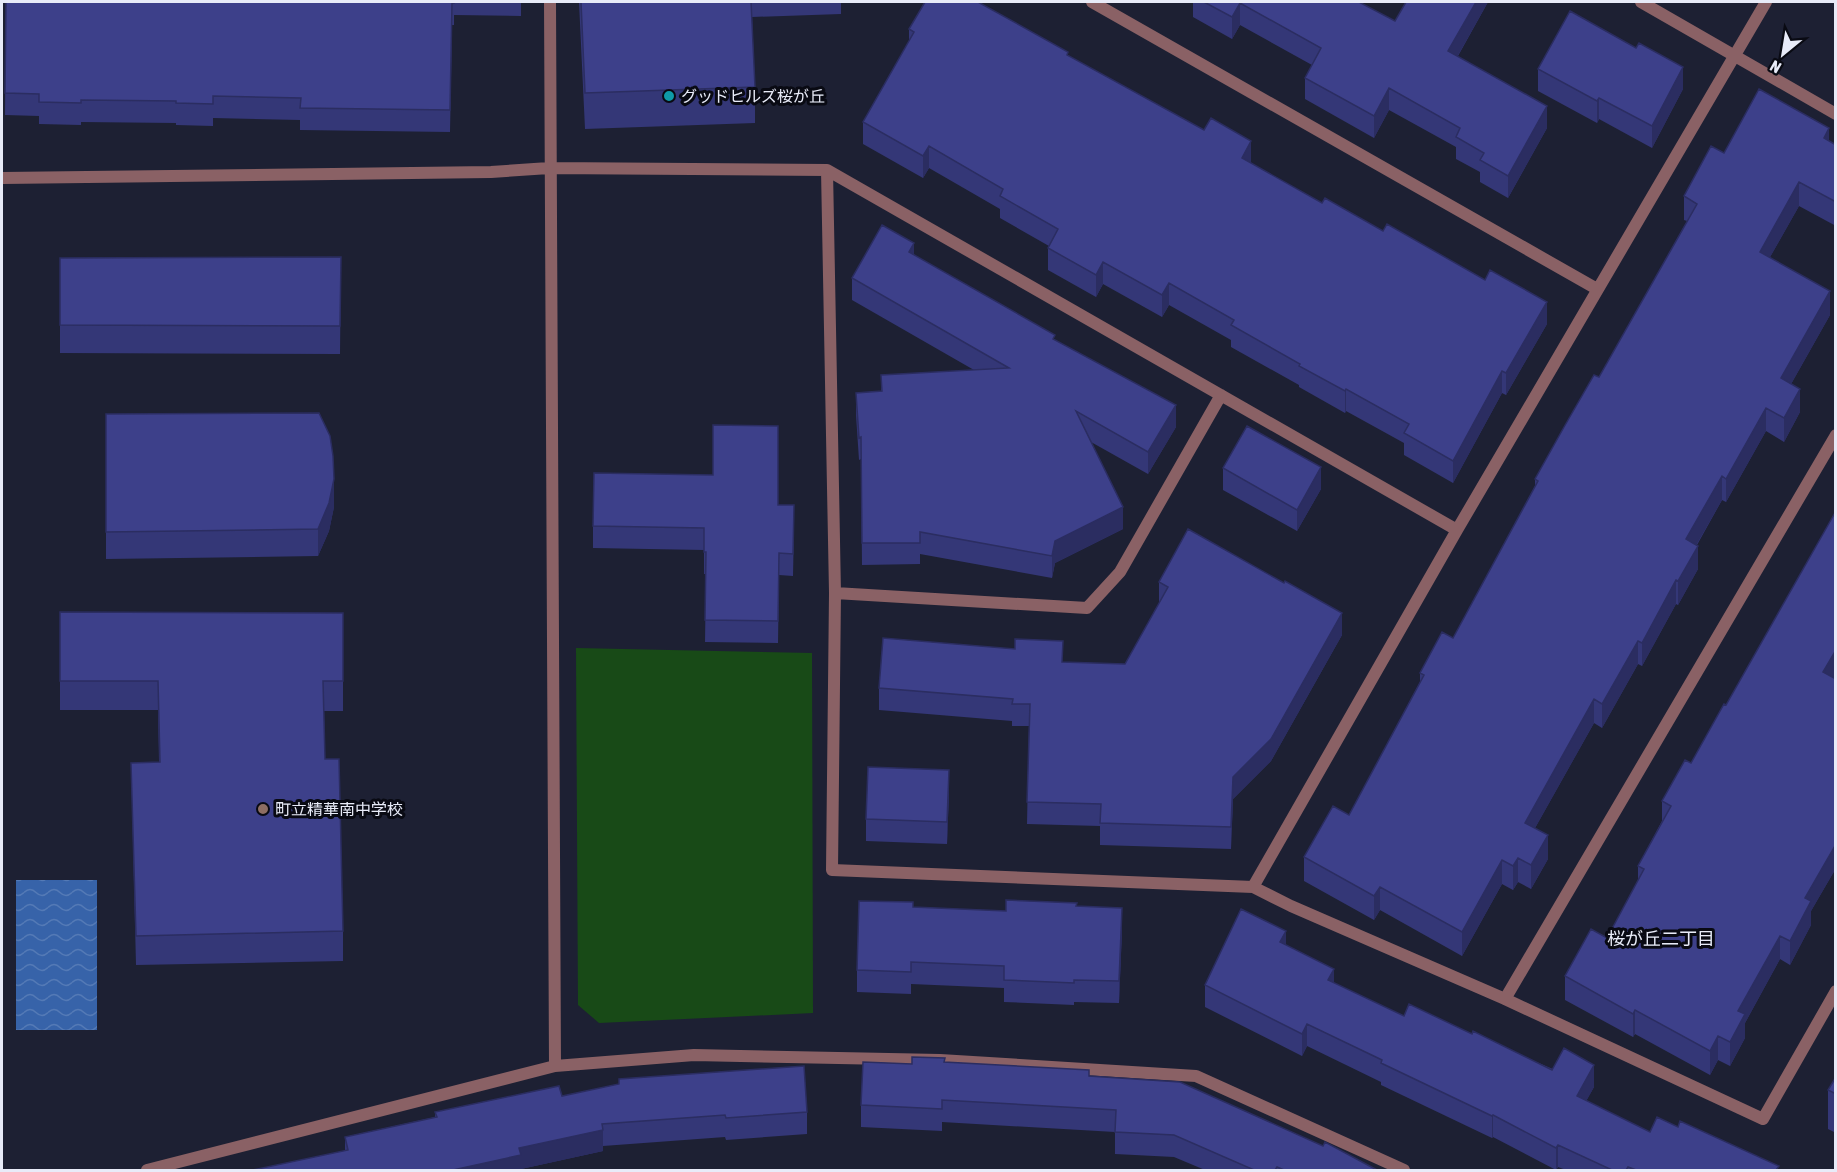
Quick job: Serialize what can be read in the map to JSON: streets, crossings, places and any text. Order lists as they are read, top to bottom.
{
  "districts": ["桜が丘二丁目"],
  "places": ["グッドヒルズ桜が丘", "町立精華南中学校"],
  "north": "bottom left"
}
